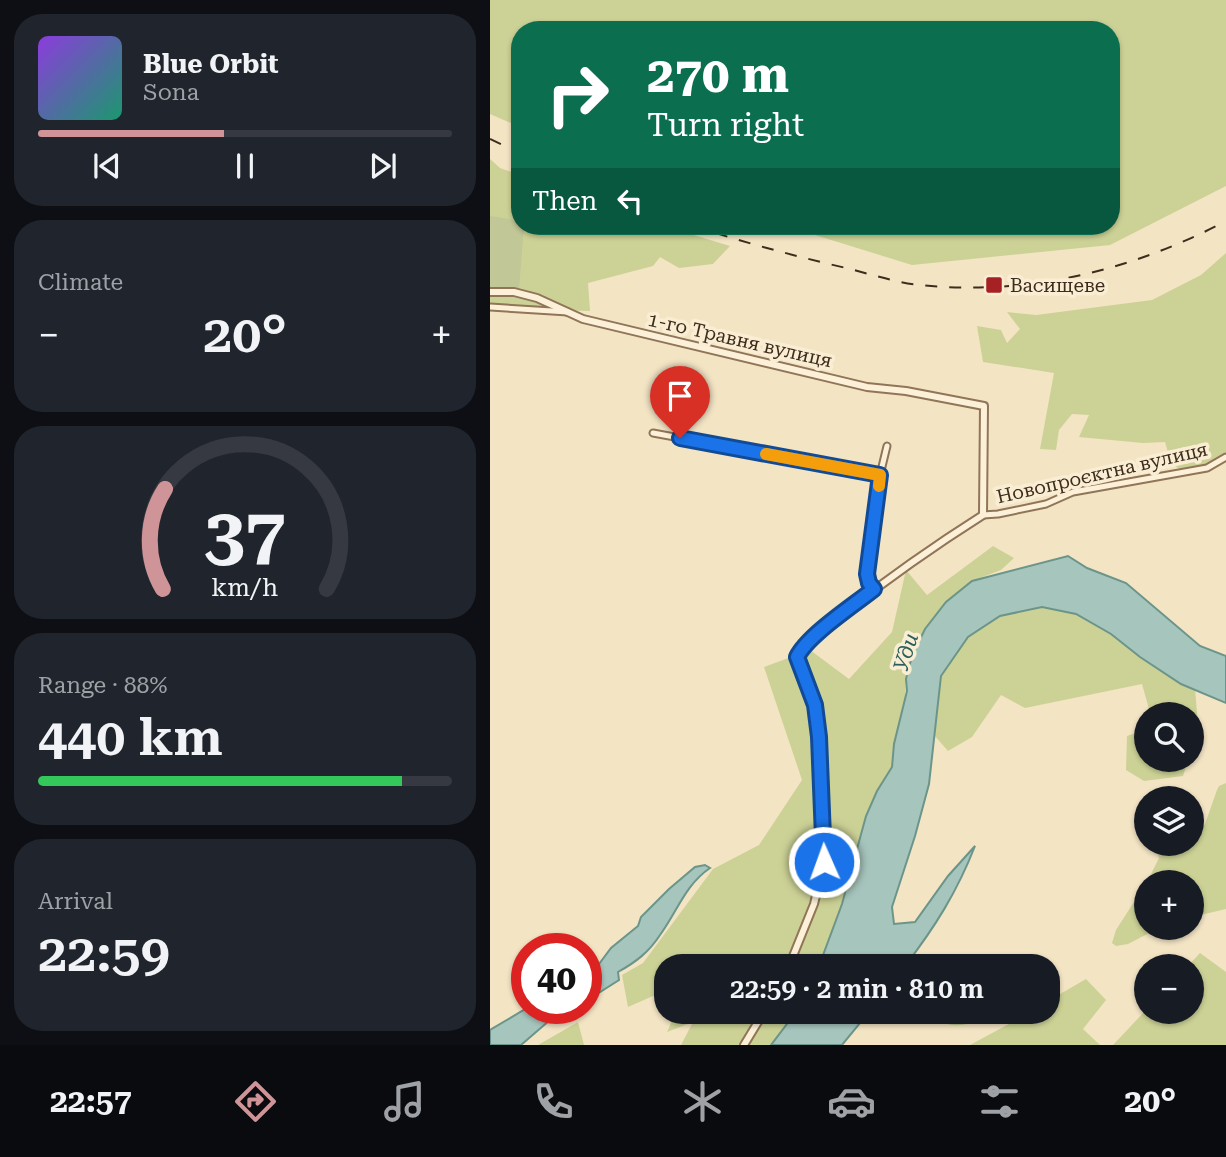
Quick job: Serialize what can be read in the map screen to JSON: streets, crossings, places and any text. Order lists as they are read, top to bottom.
{
  "streets": {
    "street": ["1-го Травня вулиця", "Новопроєктна вулиця"]
  },
  "crossings": [
    ["1-го Травня вулиця", "Новопроєктна вулиця"]
  ],
  "water": ["Уди"],
  "places": {
    "transit": ["Васищеве"]
  },
  "page": {
    "turn": ["270 m", "Turn right"],
    "song": ["Blue Orbit", "Sona"],
    "then": "Then",
    "tile": [
      "Climate",
      ["Range · 88%", "440 km"],
      ["Arrival", "22:59"]
    ],
    "heat": ["−", "20°", "+"],
    "map_buttons": ["+", "−"],
    "limit": "40",
    "trip": "22:59 · 2 min · 810 m",
    "tabs": ["22:57", "20°"],
    "gauge": ["37", "km/h"]
  }
}
